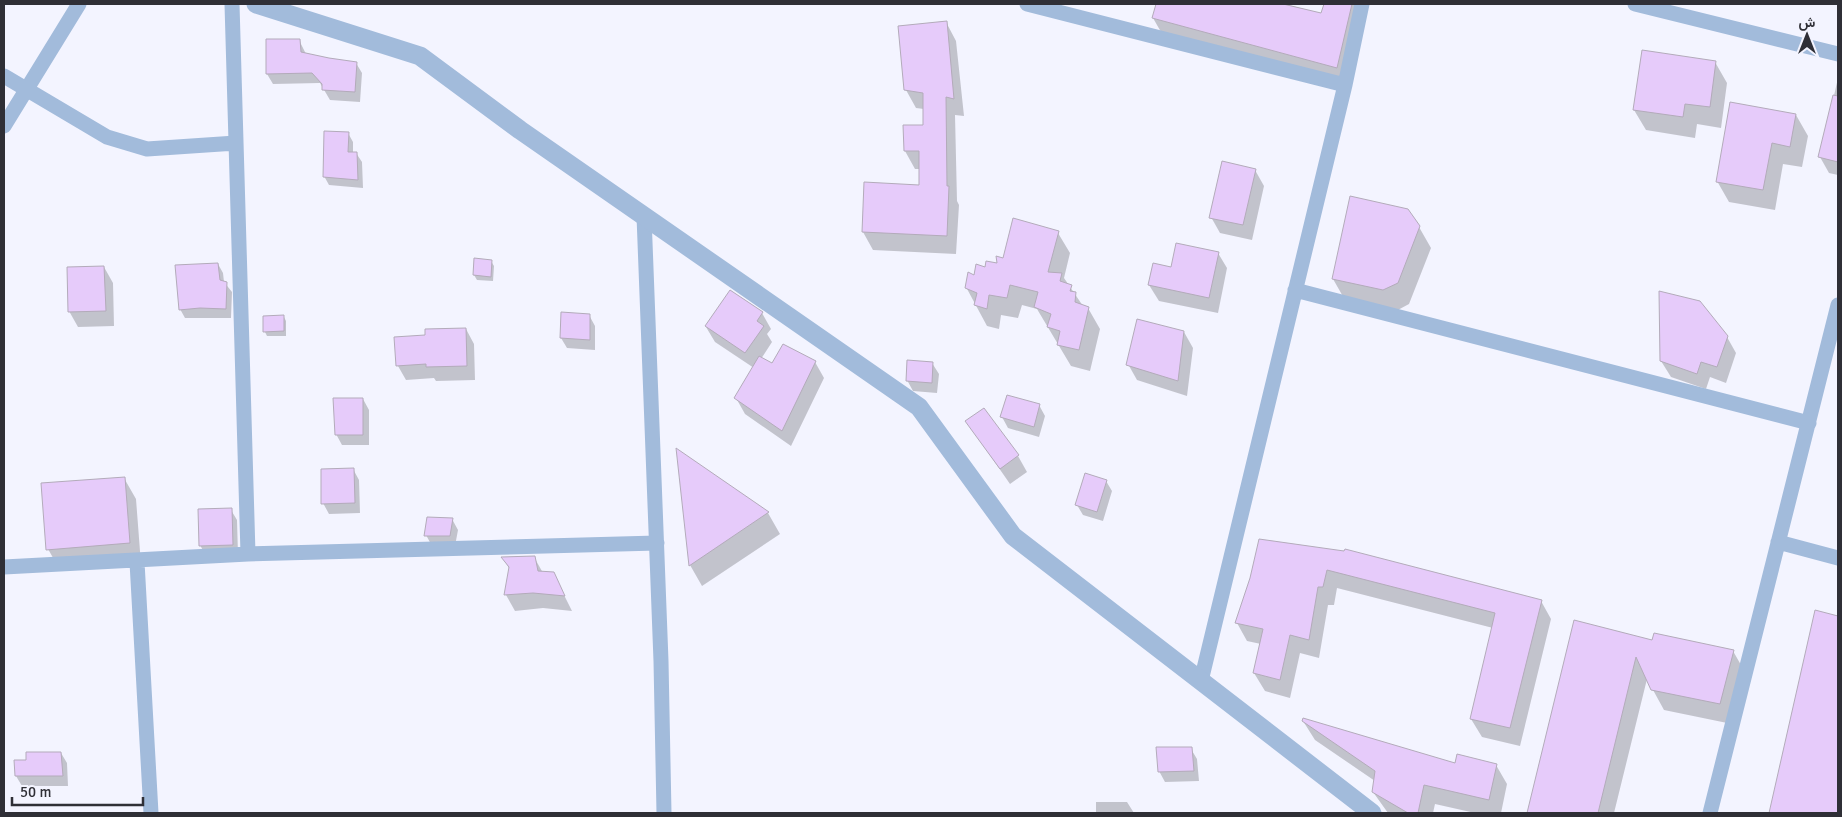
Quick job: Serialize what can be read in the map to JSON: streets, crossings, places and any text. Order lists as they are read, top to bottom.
{
  "scale_bar": "50 m",
  "north": "top"
}
